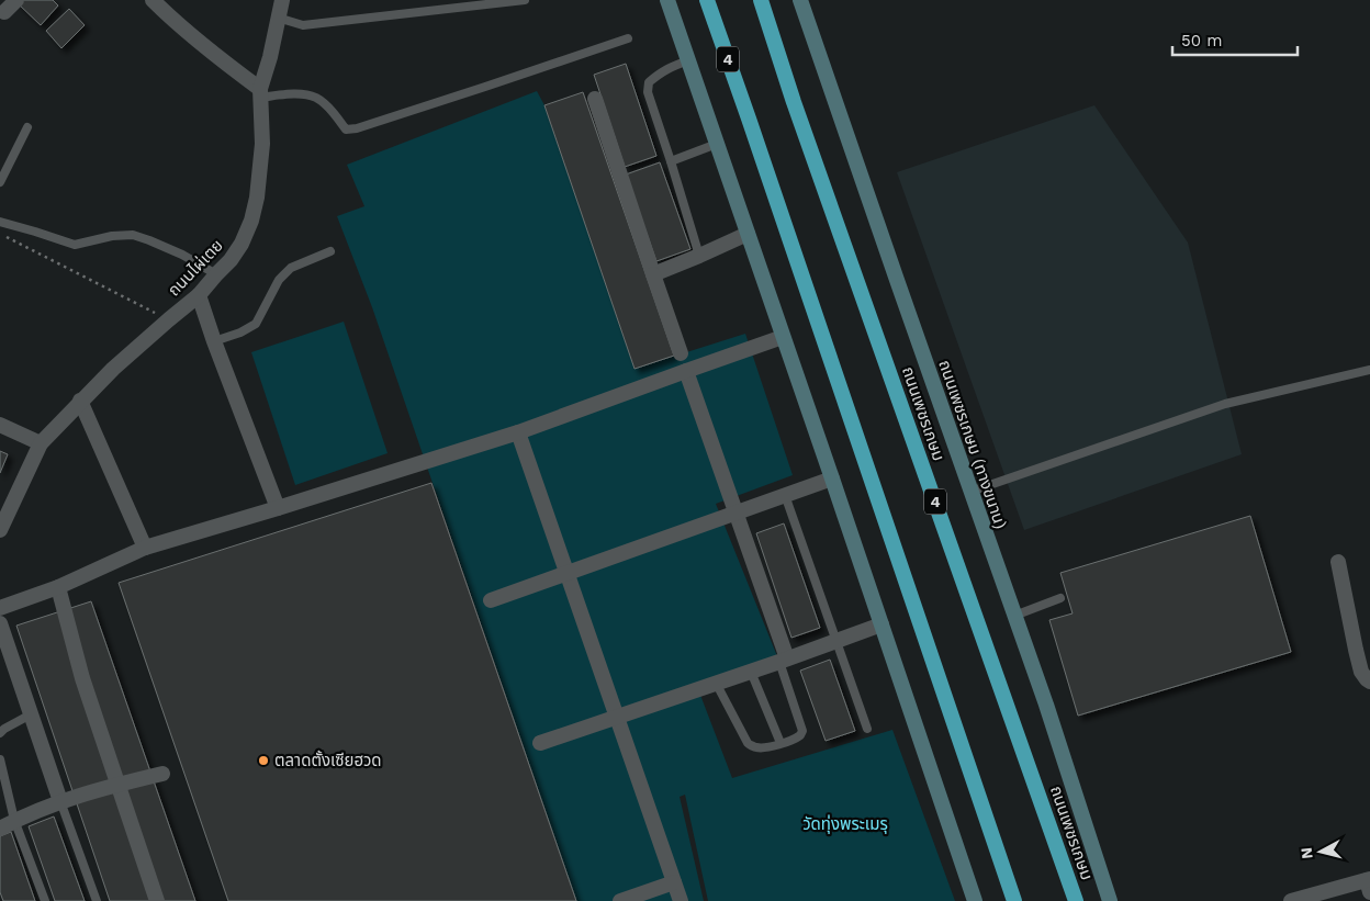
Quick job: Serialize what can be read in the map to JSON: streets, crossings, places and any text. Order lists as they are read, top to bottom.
{
  "streets": {
    "highway": ["4", "ถนนเพชรเกษม"],
    "main road": ["ถนนเพชรเกษม (ทางขนาน)"],
    "street": ["ถนนไผ่เตย"]
  },
  "parks": ["วัดทุ่งพระเมรุ"],
  "places": ["ตลาดตั้งเซียฮวด"],
  "scale_bar": "50 m",
  "north": "left"
}
